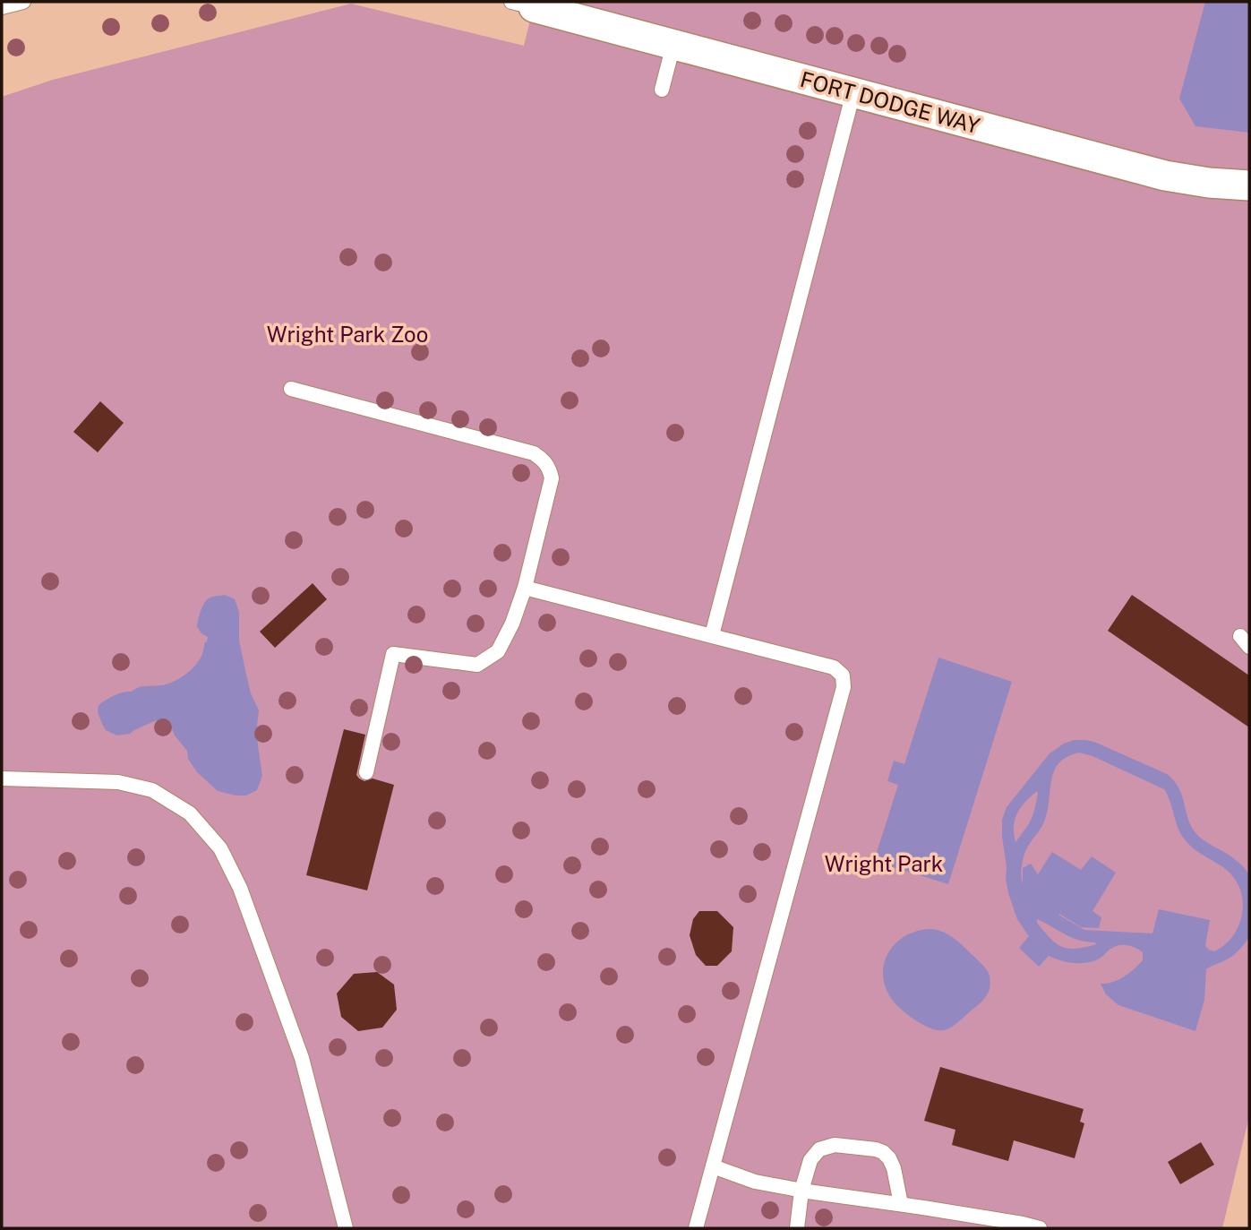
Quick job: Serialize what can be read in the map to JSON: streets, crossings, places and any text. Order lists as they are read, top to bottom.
{
  "streets": {
    "street": ["FORT DODGE WAY"]
  },
  "parks": ["Wright Park Zoo", "Wright Park"]
}
